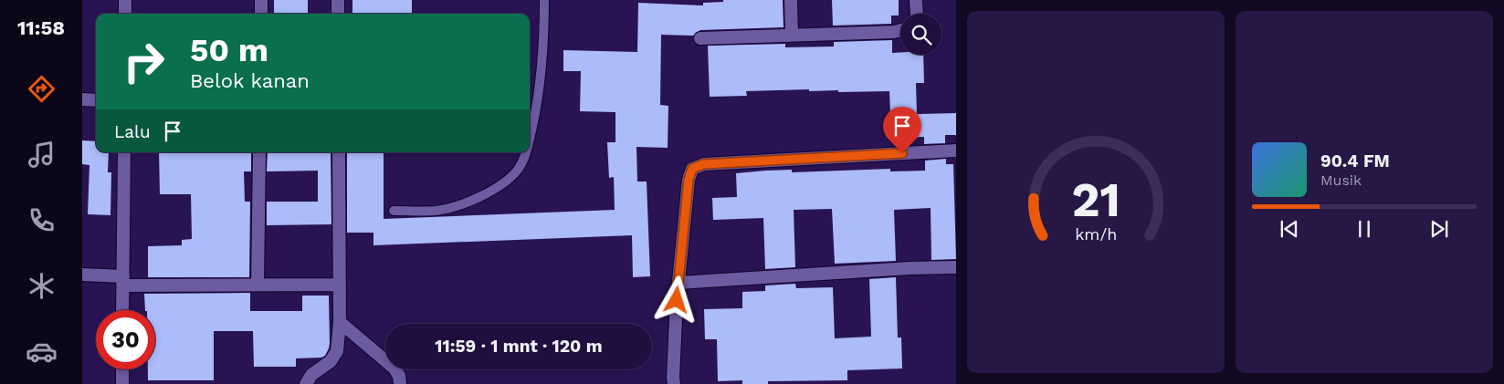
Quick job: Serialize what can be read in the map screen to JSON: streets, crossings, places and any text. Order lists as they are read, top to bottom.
{
  "page": {
    "tabs": "11:58",
    "turn": ["50 m", "Belok kanan"],
    "then": "Lalu",
    "song": ["90.4 FM", "Musik"],
    "limit": "30",
    "trip": "11:59 · 1 mnt · 120 m",
    "gauge": ["21", "km/h"]
  }
}
